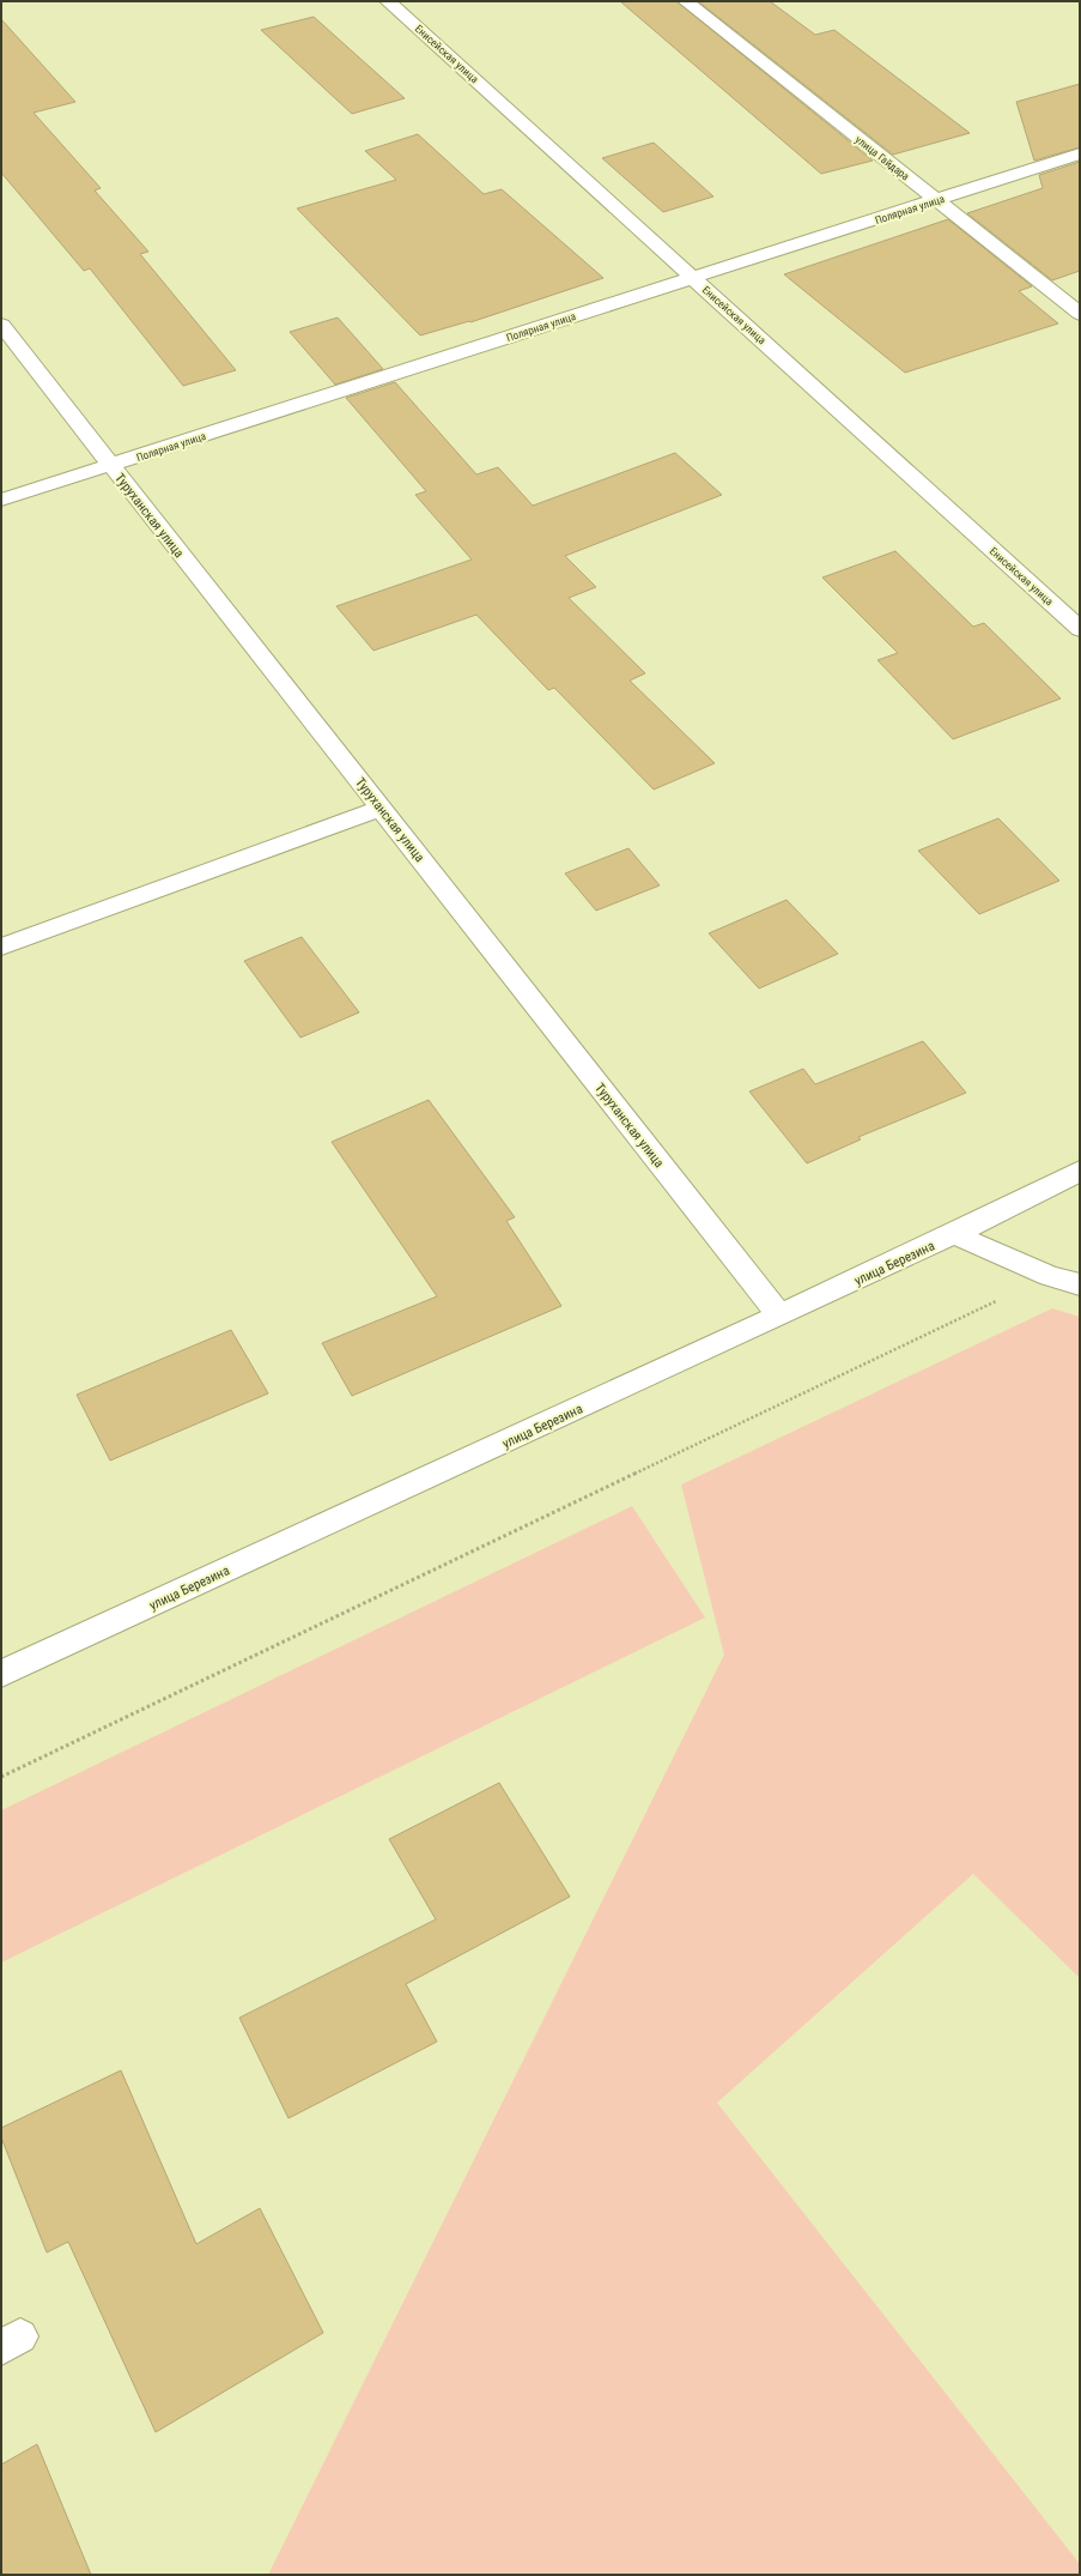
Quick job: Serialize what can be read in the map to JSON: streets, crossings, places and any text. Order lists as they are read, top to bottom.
{
  "streets": {
    "street": [
      "Енисейская улица",
      "улица Гайдара",
      "Полярная улица",
      "Туруханская улица",
      "улица Березина"
    ]
  },
  "crossings": [
    ["Енисейская улица", "Полярная улица"],
    ["улица Гайдара", "Полярная улица"],
    ["Полярная улица", "Туруханская улица"],
    ["Туруханская улица", "улица Березина"]
  ]
}
